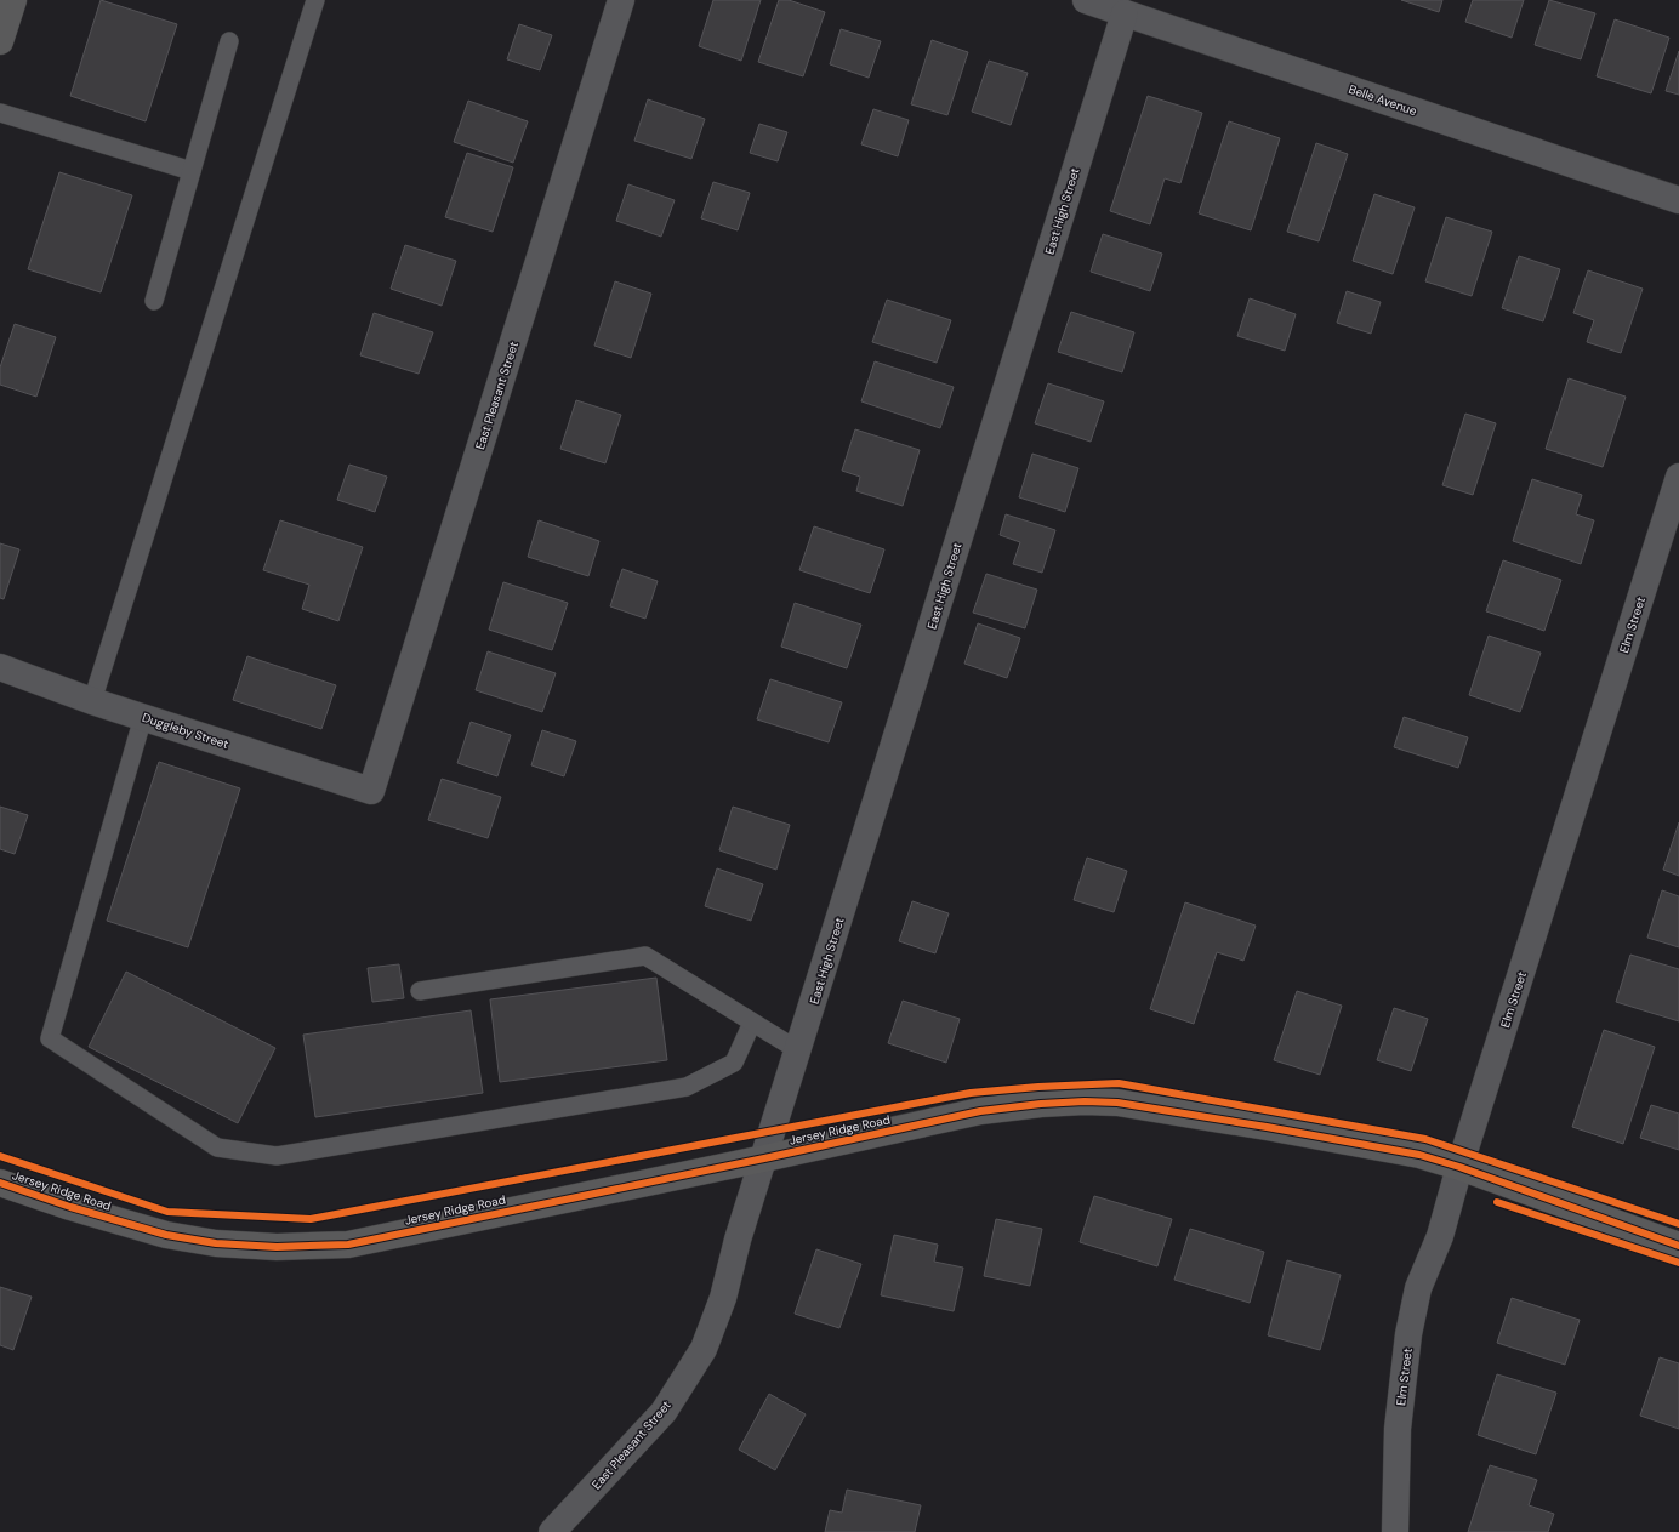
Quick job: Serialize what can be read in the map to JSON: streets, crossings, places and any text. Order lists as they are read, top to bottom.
{
  "streets": {
    "street": [
      "Belle Avenue",
      "East High Street",
      "East Pleasant Street",
      "Elm Street",
      "Duggleby Street",
      "Jersey Ridge Road"
    ]
  },
  "crossings": [
    ["Belle Avenue", "East High Street"],
    ["East High Street", "East Pleasant Street"],
    ["East High Street", "Jersey Ridge Road"],
    ["East Pleasant Street", "Duggleby Street"],
    ["East Pleasant Street", "Jersey Ridge Road"],
    ["Elm Street", "Jersey Ridge Road"]
  ]
}
